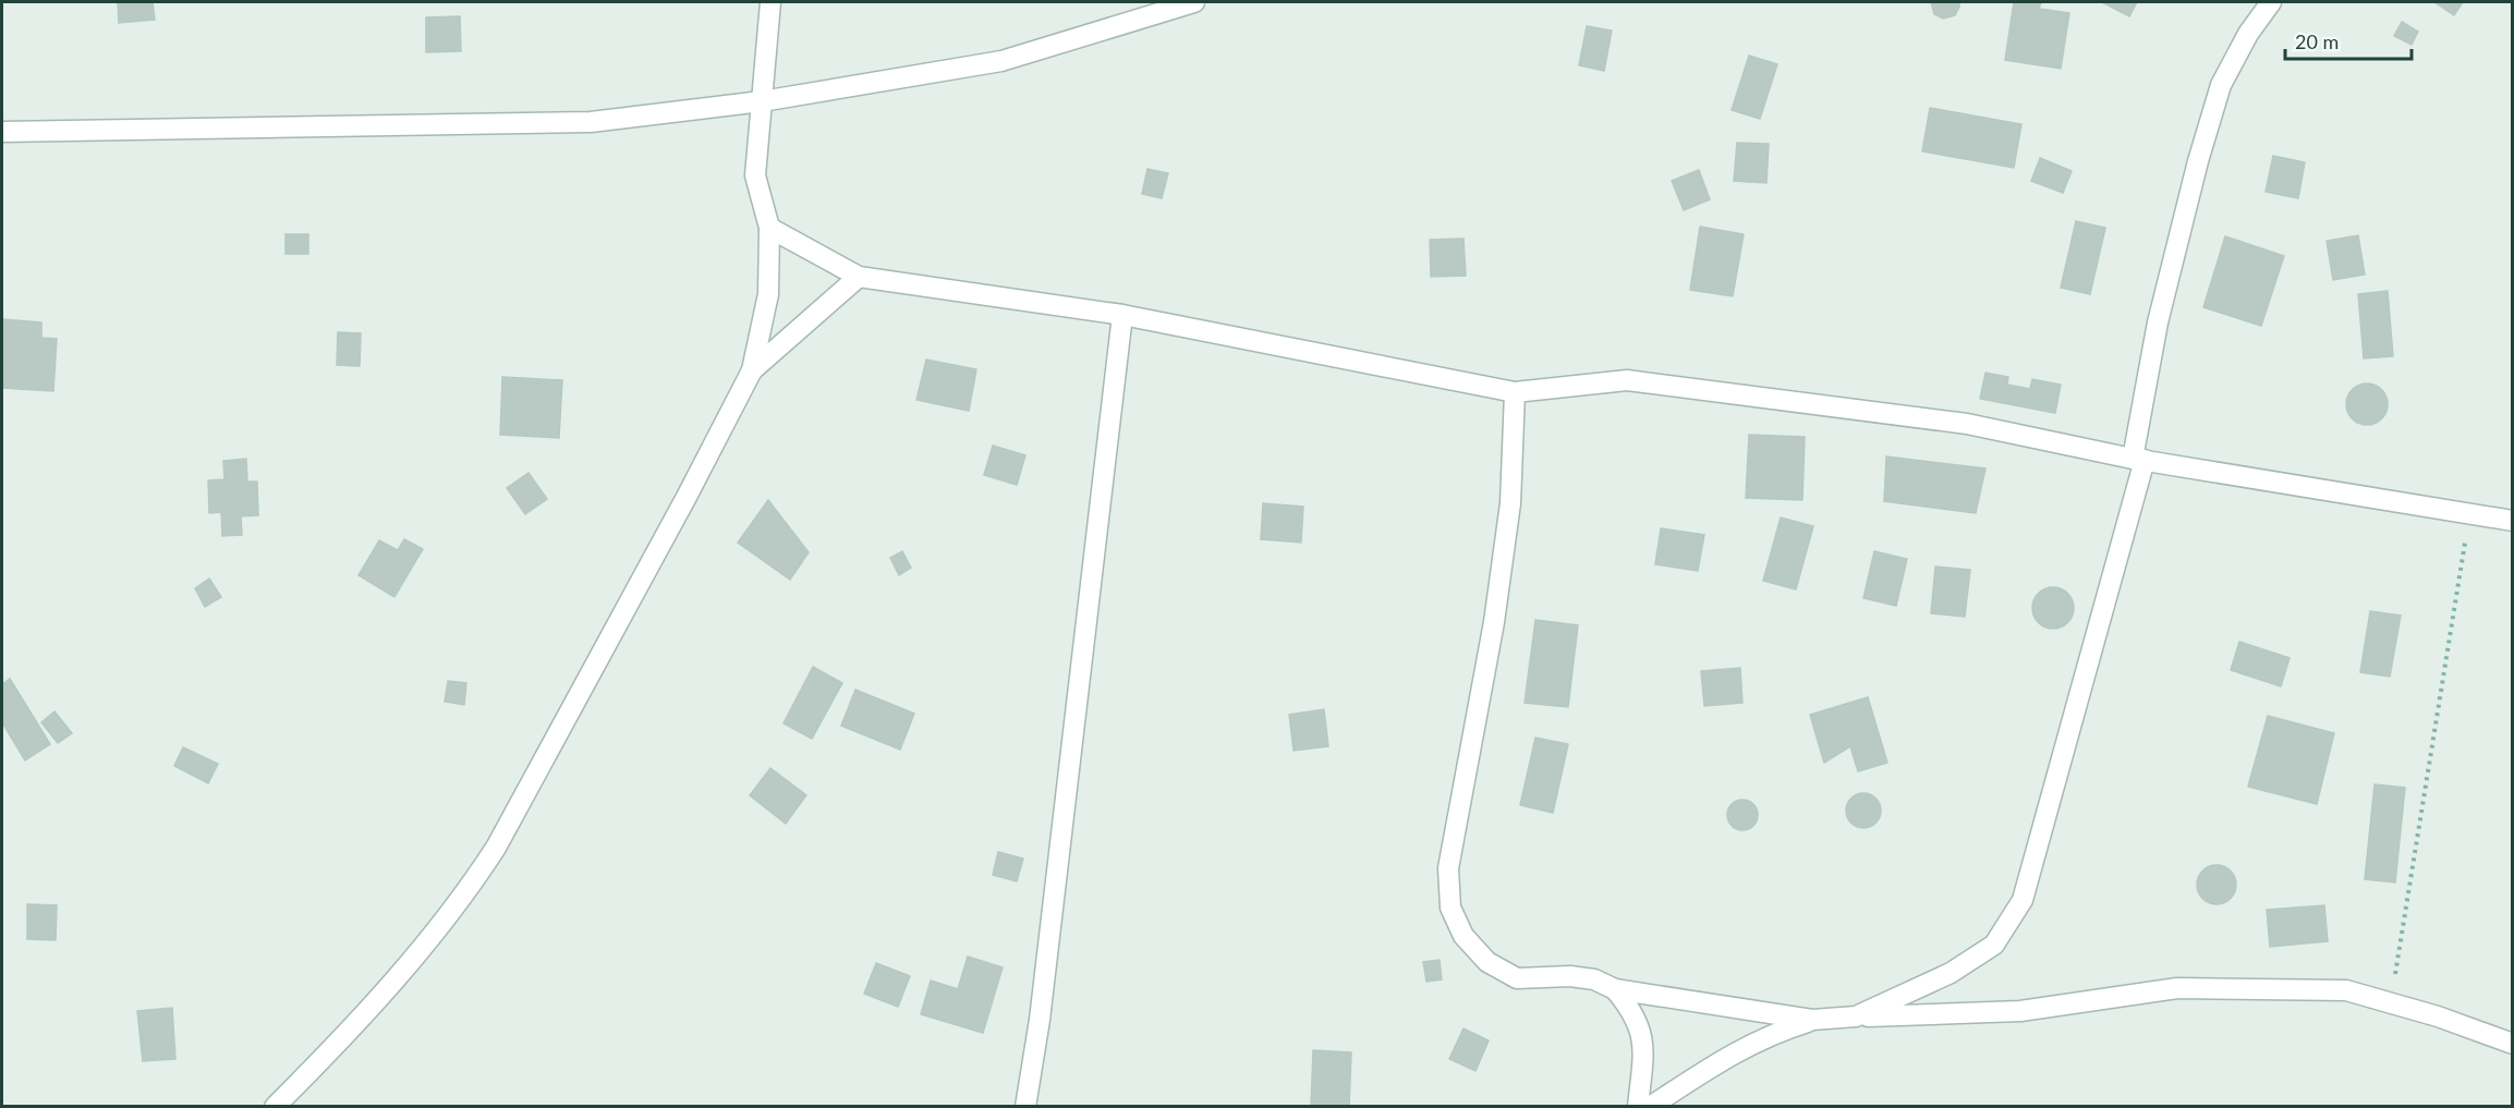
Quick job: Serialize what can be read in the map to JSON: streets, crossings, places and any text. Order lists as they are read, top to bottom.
{
  "scale_bar": "20 m"
}
